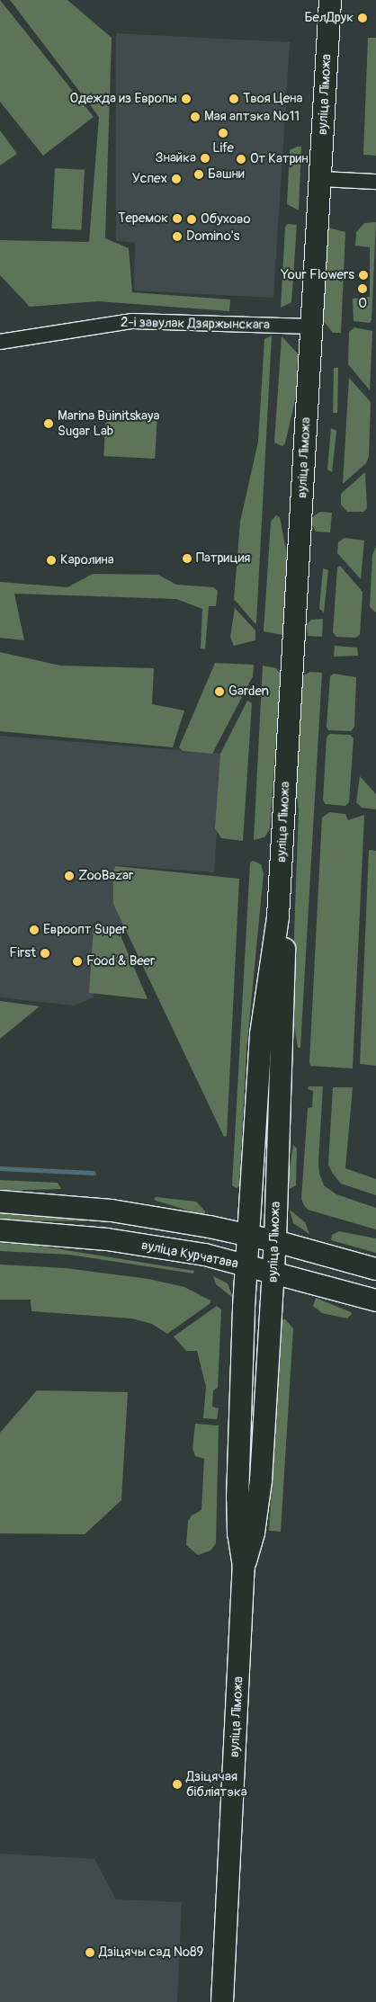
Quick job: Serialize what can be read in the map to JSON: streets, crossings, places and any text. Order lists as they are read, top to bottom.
{
  "streets": {
    "street": ["вуліца Ліможа", "2-і завулак Дзяржынскага", "вуліца Курчатава"]
  },
  "crossings": [
    ["вуліца Ліможа", "2-і завулак Дзяржынскага"],
    ["вуліца Ліможа", "вуліца Курчатава"]
  ],
  "places": [
    "БелДрук",
    "Одежда из Европы",
    "Твоя Цена",
    "Мая аптэка №11",
    "Life",
    "Знайка",
    "От Катрин",
    "Башни",
    "Успех",
    "Теремок",
    "Обухово",
    "Domino's",
    "Your Flowers",
    "О",
    "Marina Buinitskaya Sugar Lab",
    "Патриция",
    "Каролина",
    "Garden",
    "ZooBazar",
    "Евроопт Super",
    "First",
    "Food & Beer",
    "Дзіцячая бібліятэка",
    "Дзіцячы сад №89"
  ]
}
